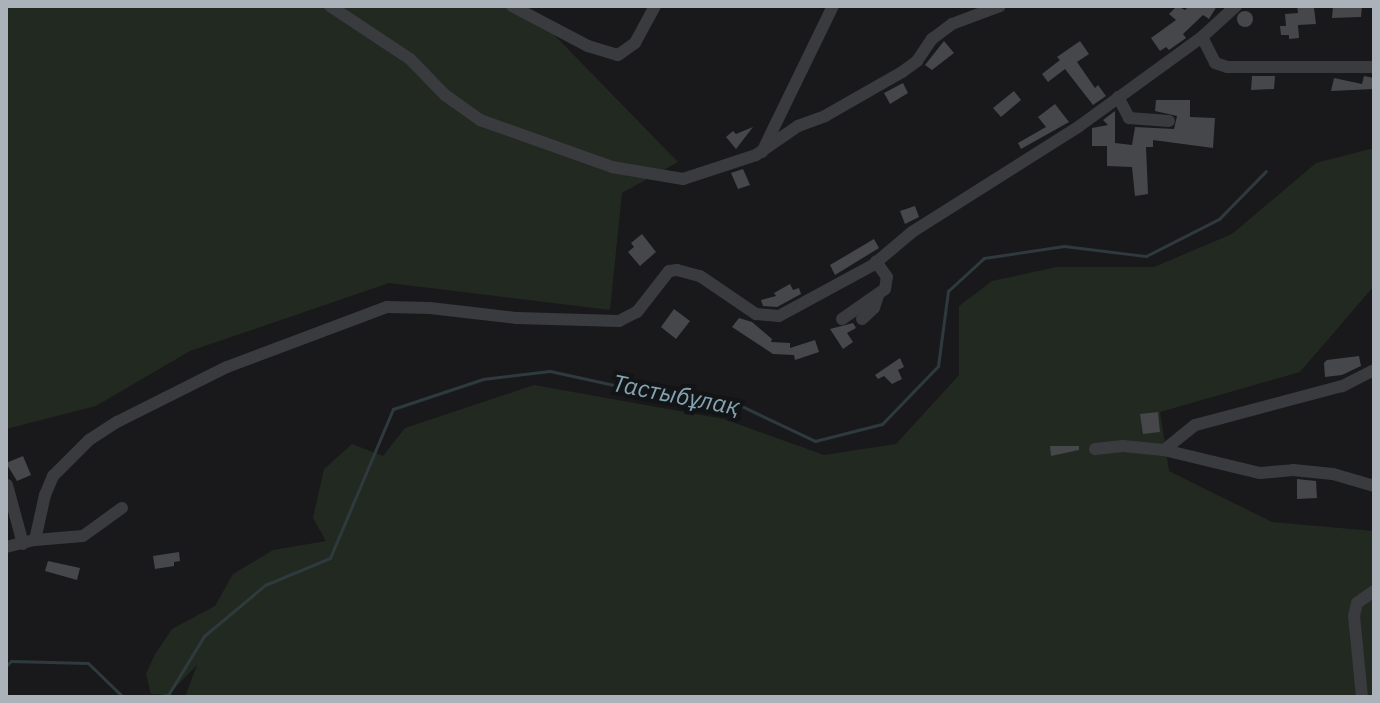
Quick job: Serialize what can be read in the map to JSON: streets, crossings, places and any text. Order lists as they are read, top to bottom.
{
  "water": ["Тастыбұлақ"]
}
